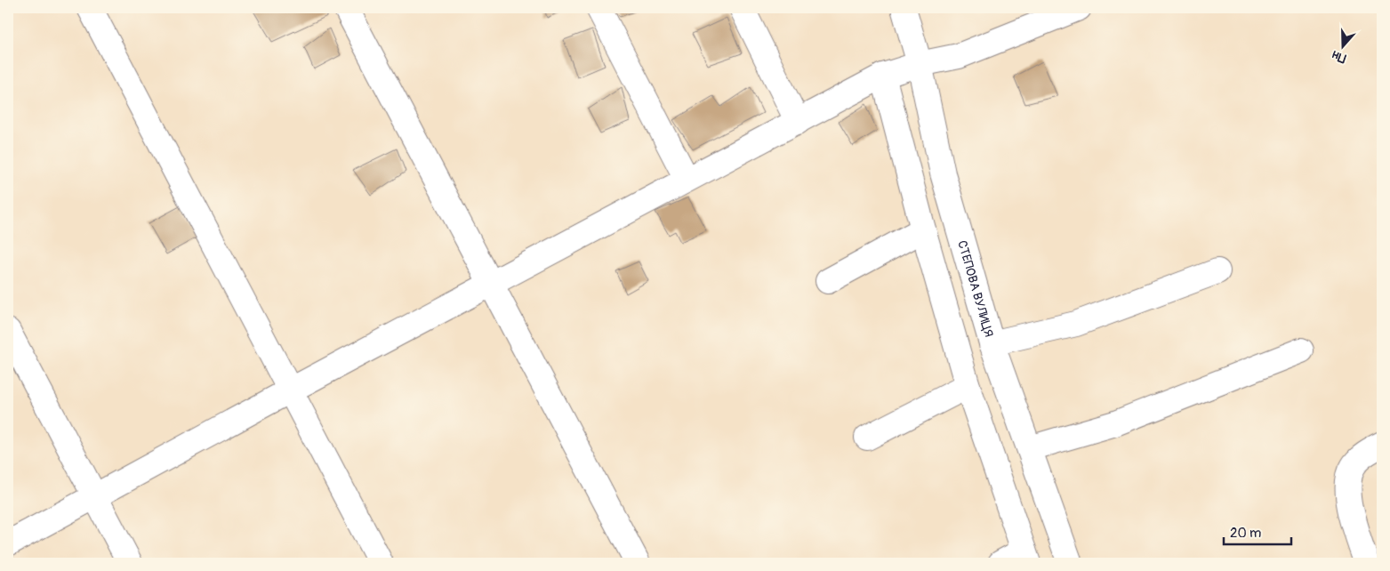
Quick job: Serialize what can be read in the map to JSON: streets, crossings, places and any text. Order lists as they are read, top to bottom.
{
  "streets": {
    "street": ["СТЕПОВА ВУЛИЦЯ"]
  },
  "scale_bar": "20 m",
  "north": "bottom"
}
